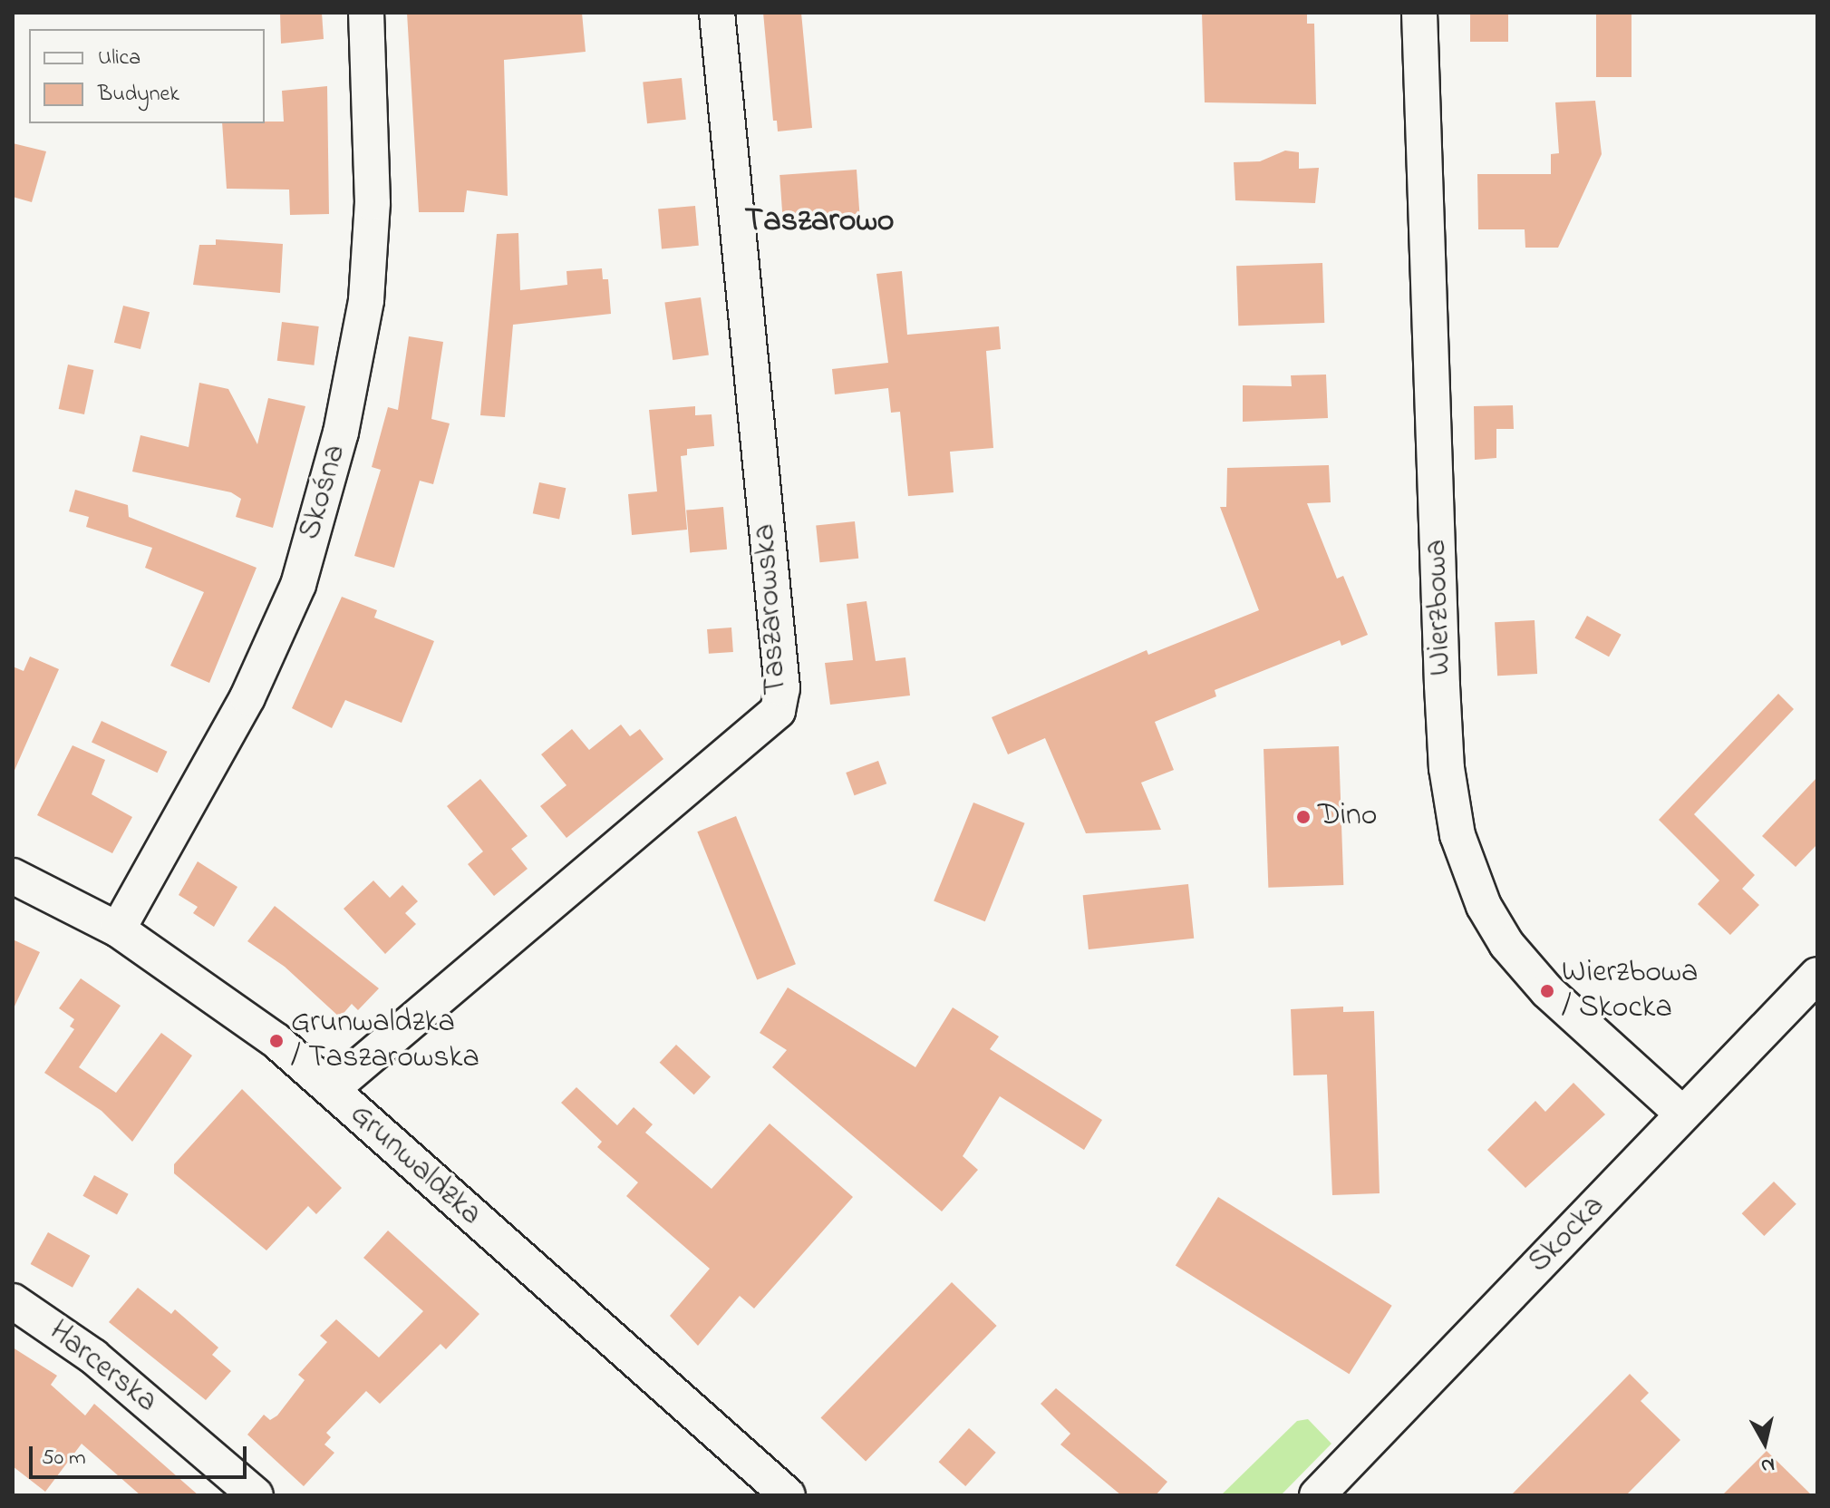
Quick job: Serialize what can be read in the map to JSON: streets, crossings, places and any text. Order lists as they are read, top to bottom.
{
  "streets": {
    "street": [
      "Skośna",
      "Wierzbowa",
      "Taszarowska",
      "Grunwaldzka",
      "Skocka",
      "Harcerska"
    ]
  },
  "crossings": [
    ["Skośna", "Grunwaldzka"],
    ["Wierzbowa", "Skocka"],
    ["Taszarowska", "Grunwaldzka"]
  ],
  "districts": ["Taszarowo"],
  "places": ["Dino", "Wierzbowa / Skocka", "Grunwaldzka / Taszarowska"],
  "legend": ["Ulica", "Budynek"],
  "scale_bar": "50 m",
  "north": "bottom"
}
